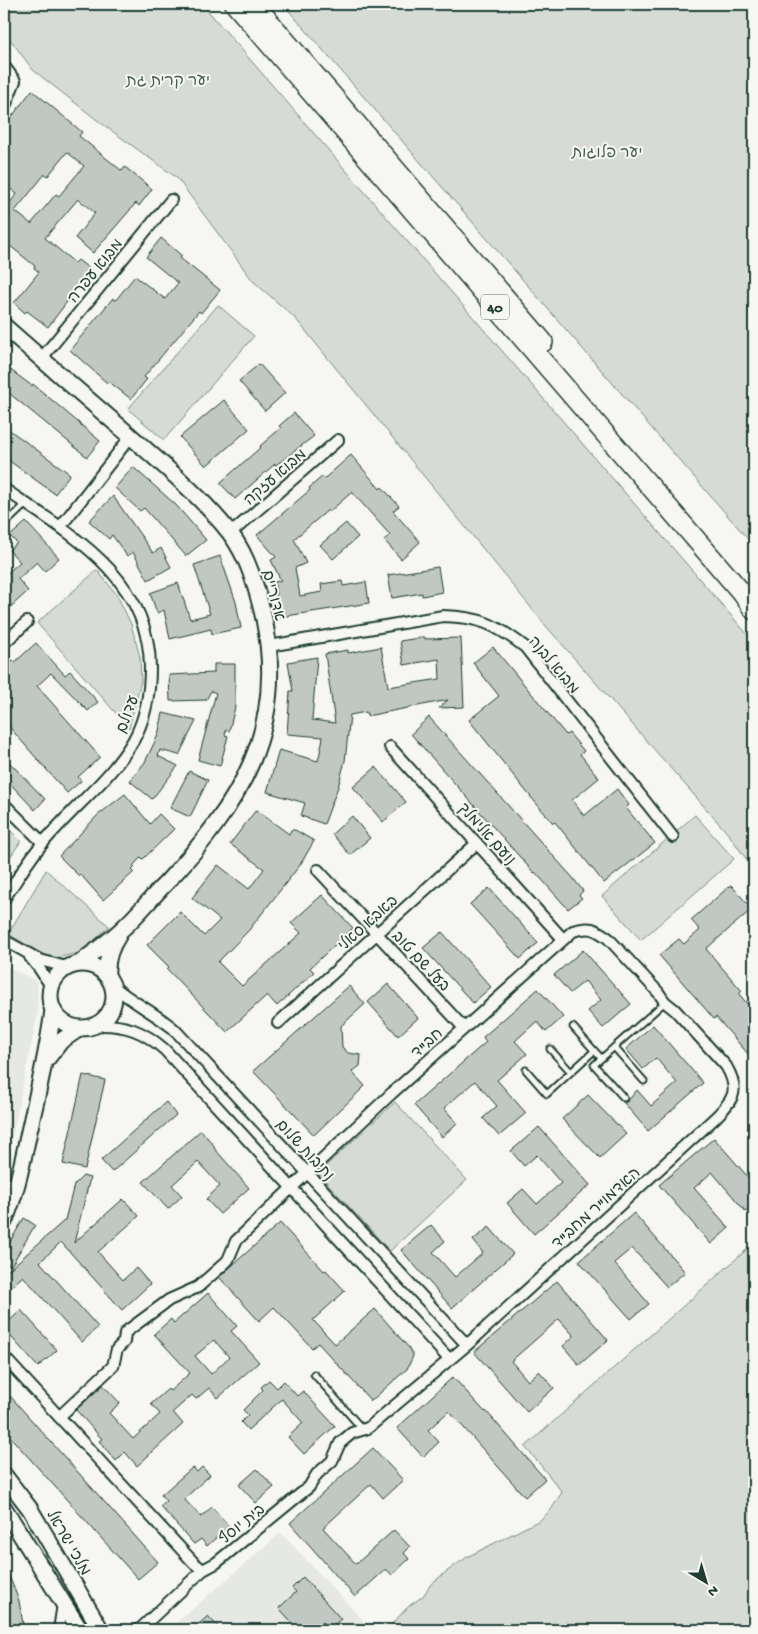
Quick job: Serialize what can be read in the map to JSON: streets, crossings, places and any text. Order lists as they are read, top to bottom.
{
  "streets": {
    "highway": ["40"],
    "street": [
      "מבוא עפרה",
      "מבוא עזקה",
      "אדוריים",
      "מבוא לבנה",
      "עדולם",
      "נועם אלימלך",
      "באבא סאלי",
      "בעל שם טוב",
      "חב\"ד",
      "נתיבות שלום",
      "האדמו\"ר מחב\"ד",
      "בית יוסף",
      "מלכי ישראל"
    ]
  },
  "crossings": [
    ["מבוא עפרה", "אדוריים"],
    ["מבוא עזקה", "אדוריים"],
    ["אדוריים", "מבוא לבנה"],
    ["אדוריים", "נתיבות שלום"],
    ["נועם אלימלך", "באבא סאלי"],
    ["נועם אלימלך", "חב\"ד"],
    ["באבא סאלי", "בעל שם טוב"],
    ["בעל שם טוב", "חב\"ד"],
    ["חב\"ד", "נתיבות שלום"],
    ["נתיבות שלום", "האדמו\"ר מחב\"ד"],
    ["האדמו\"ר מחב\"ד", "בית יוסף"]
  ],
  "parks": ["יער קרית גת", "יער פלוגות"],
  "north": "bottom right"
}
